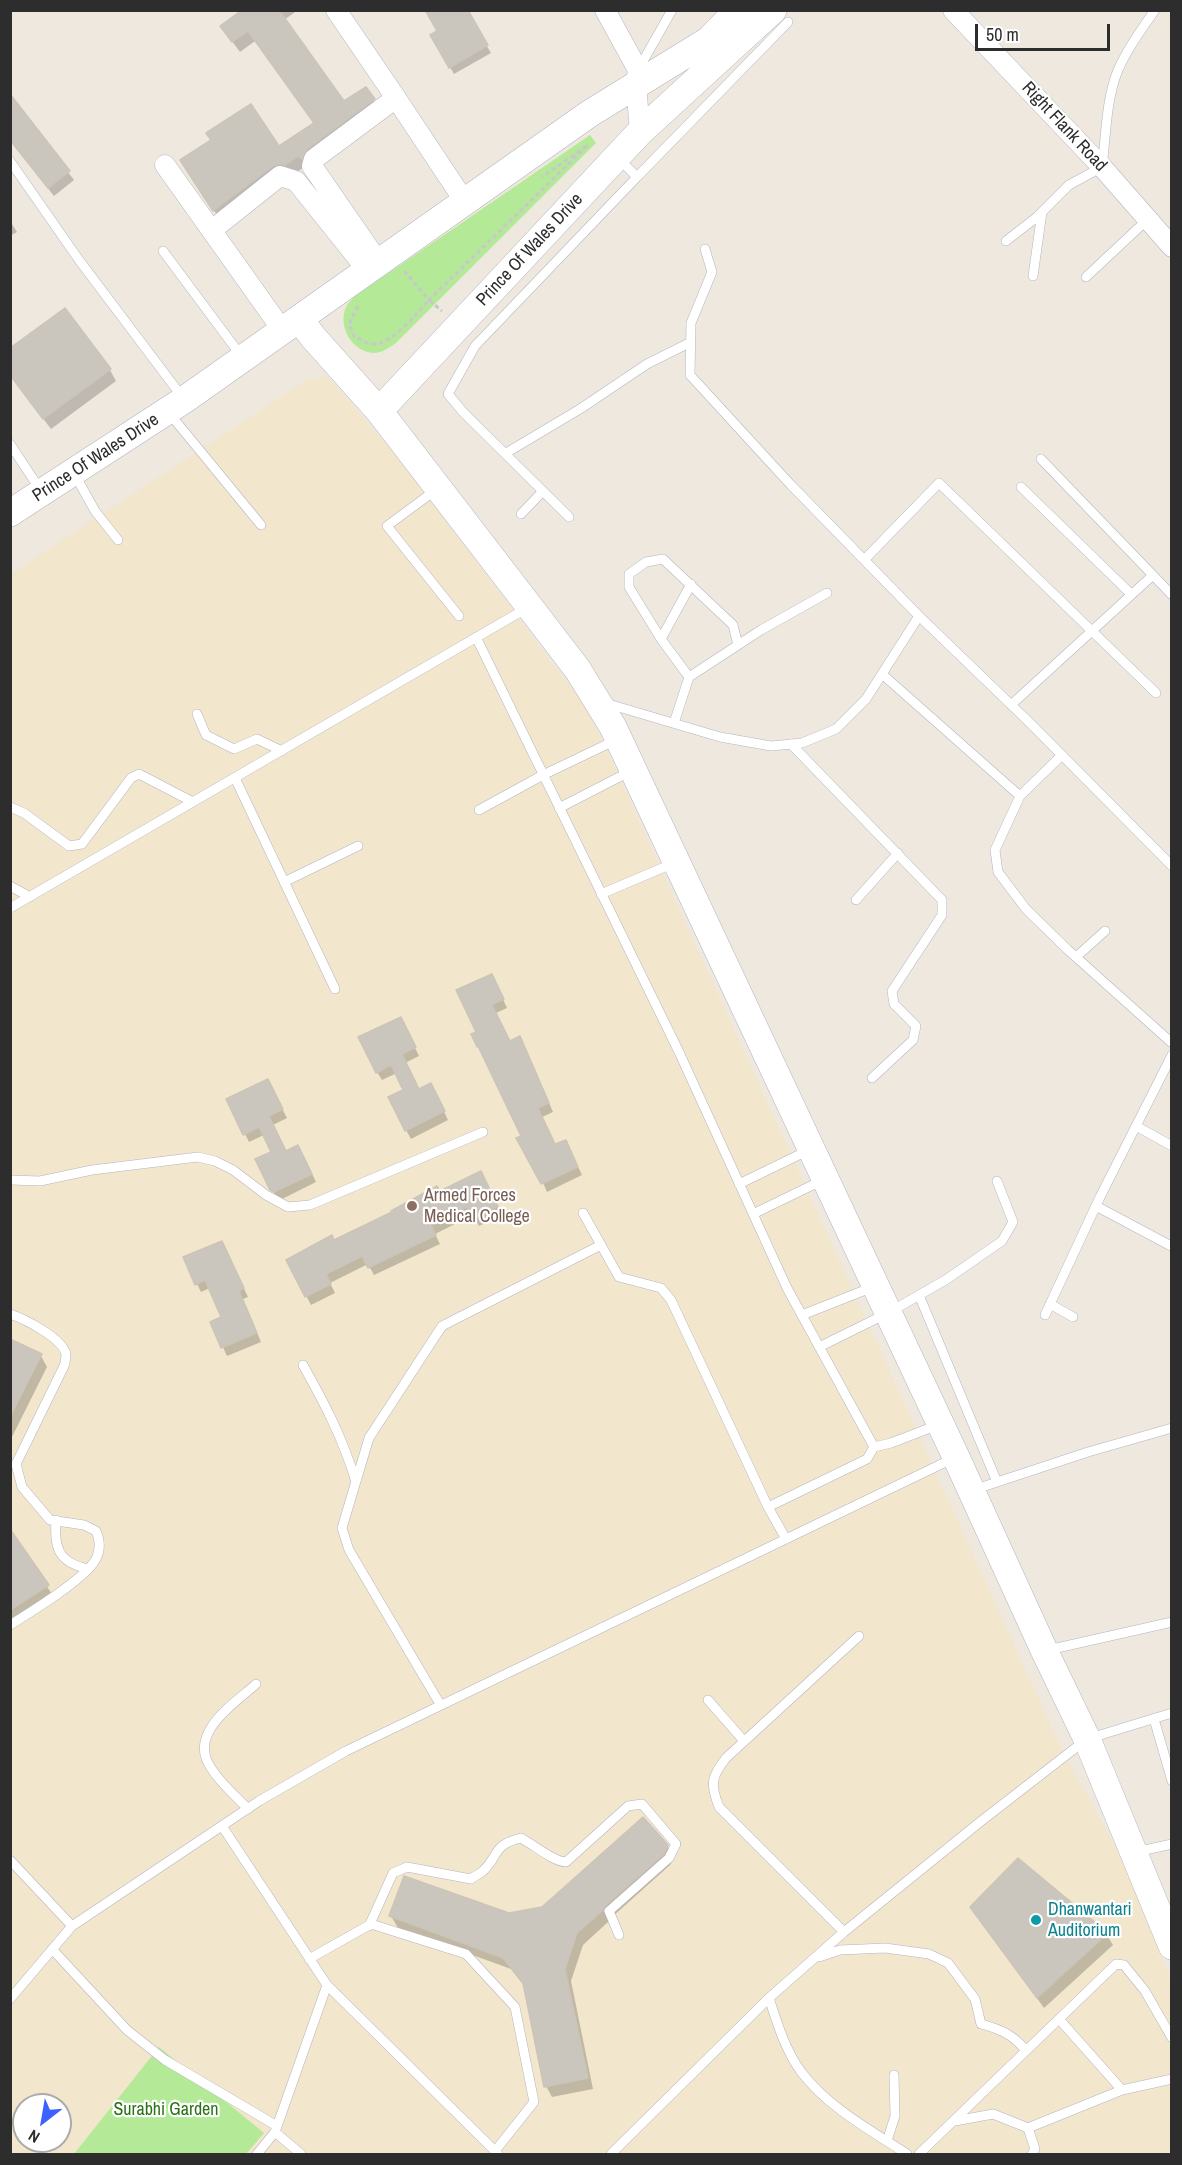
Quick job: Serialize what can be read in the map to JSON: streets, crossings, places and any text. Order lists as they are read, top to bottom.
{
  "streets": {
    "street": ["Right Flank Road", "Prince Of Wales Drive"]
  },
  "parks": ["Surabhi Garden"],
  "places": ["Armed Forces Medical College", "Dhanwantari Auditorium"],
  "scale_bar": "50 m",
  "north": "bottom left"
}
